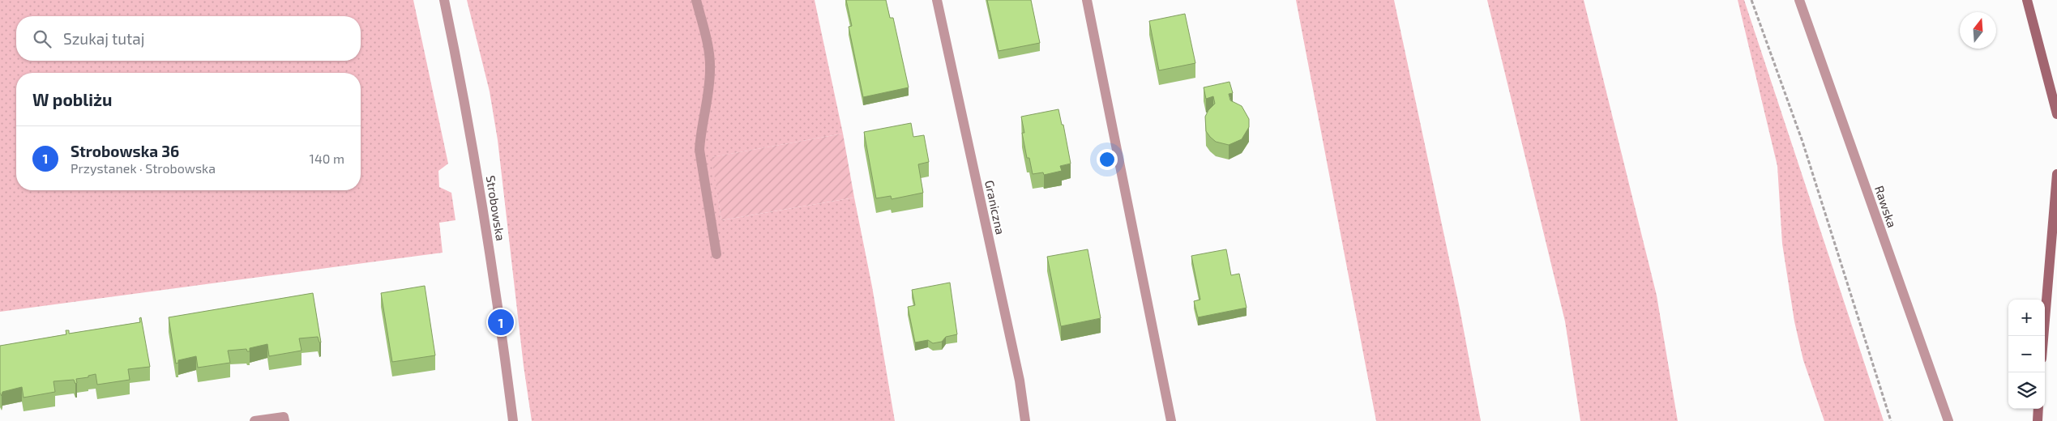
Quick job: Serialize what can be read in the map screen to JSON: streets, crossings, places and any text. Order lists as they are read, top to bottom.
{
  "streets": {
    "street": ["Rawska", "Graniczna", "Strobowska"]
  },
  "north": "top",
  "page": {
    "search": "Szukaj tutaj",
    "heading": "W pobliżu",
    "list": [
      {
        "mark": "1",
        "name": "Strobowska 36",
        "note": "Przystanek · Strobowska",
        "value": "140 m"
      }
    ],
    "map_buttons": ["+", "−"],
    "pins": "1"
  }
}
